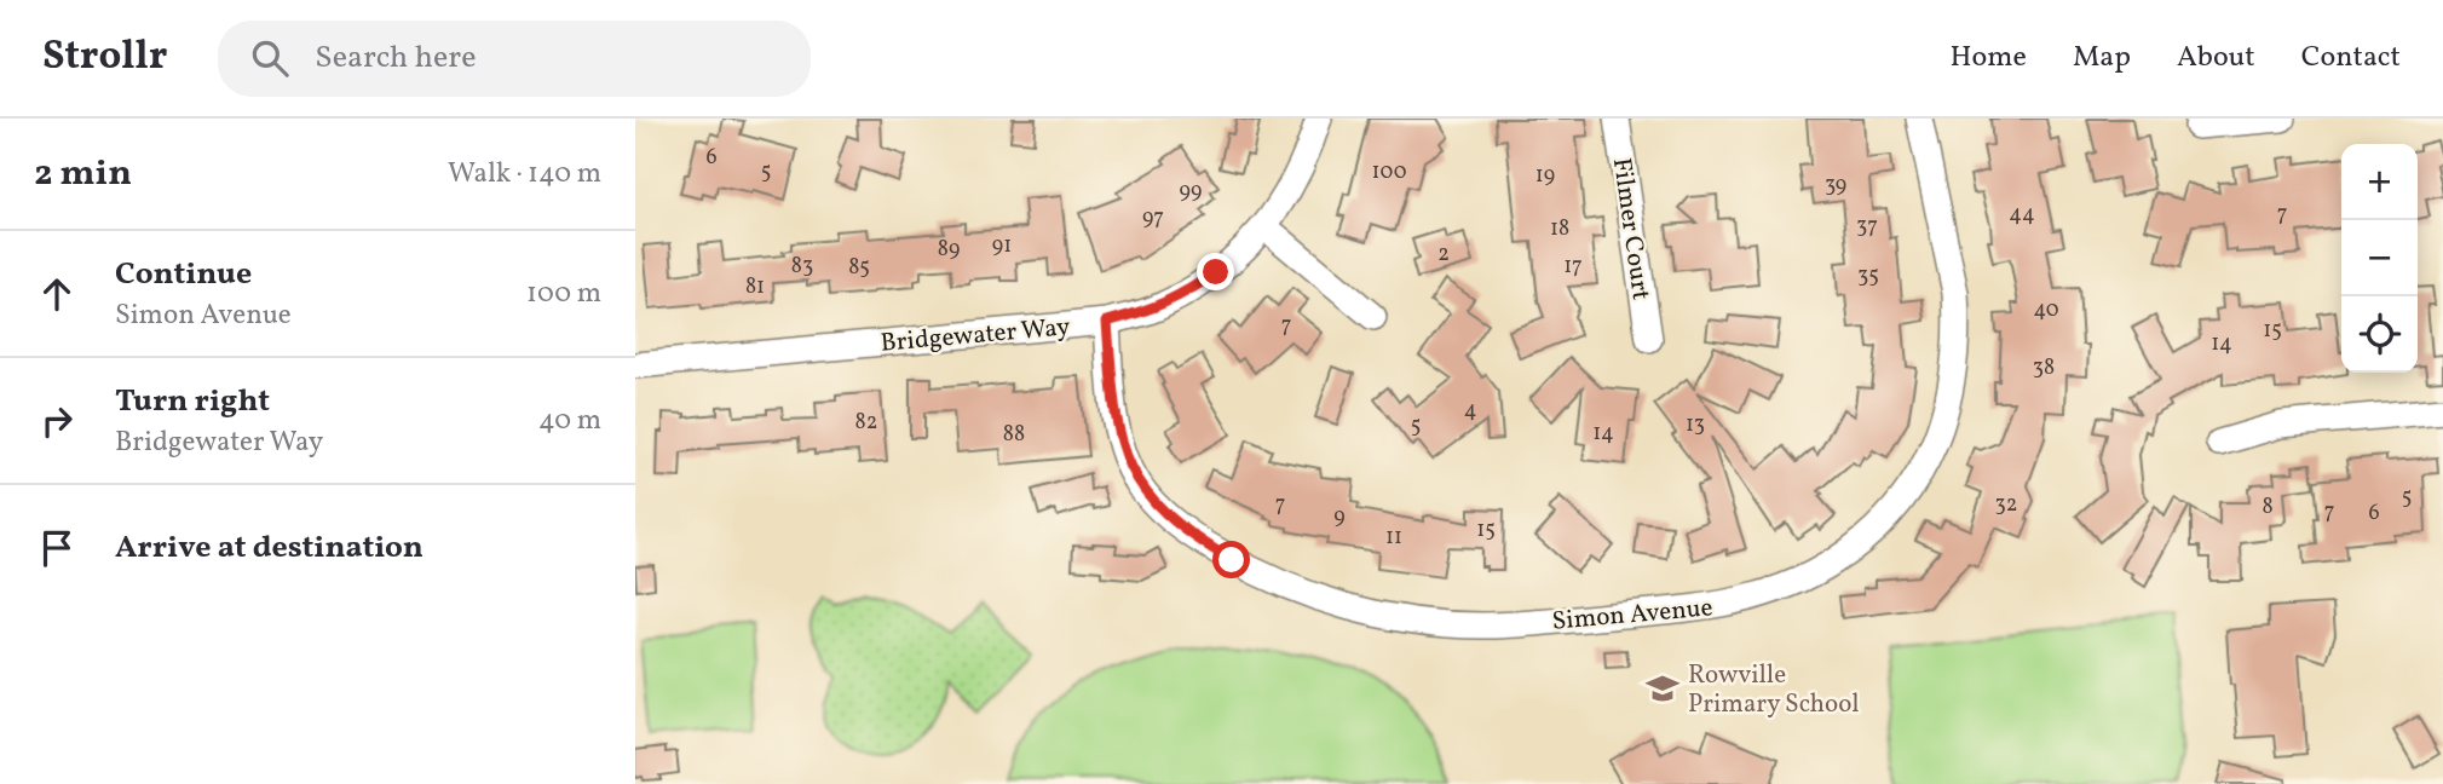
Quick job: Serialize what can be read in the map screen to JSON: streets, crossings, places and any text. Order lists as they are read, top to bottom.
{
  "streets": {
    "street": ["Filmer Court", "Bridgewater Way", "Simon Avenue"]
  },
  "crossings": [
    ["Bridgewater Way", "Simon Avenue"]
  ],
  "places": {
    "school or university": ["Rowville Primary School"]
  },
  "house_numbers": [
    "6",
    "5",
    "100",
    "19",
    "39",
    "99",
    "44",
    "7",
    "97",
    "37",
    "18",
    "91",
    "89",
    "2",
    "83",
    "17",
    "85",
    "35",
    "81",
    "40",
    "7",
    "15",
    "14",
    "38",
    "4",
    "82",
    "13",
    "5",
    "14",
    "88",
    "5",
    "7",
    "32",
    "8",
    "7",
    "6",
    "9",
    "15",
    "11"
  ],
  "page": {
    "header": "Strollr",
    "search": "Search here",
    "nav": [
      "Home",
      "Map",
      "About",
      "Contact"
    ],
    "heading": ["2 min", "Walk · 140 m"],
    "map_buttons": ["+", "−"],
    "list": [
      ["Continue", "Simon Avenue", "100 m"],
      ["Turn right", "Bridgewater Way", "40 m"],
      "Arrive at destination"
    ]
  }
}
